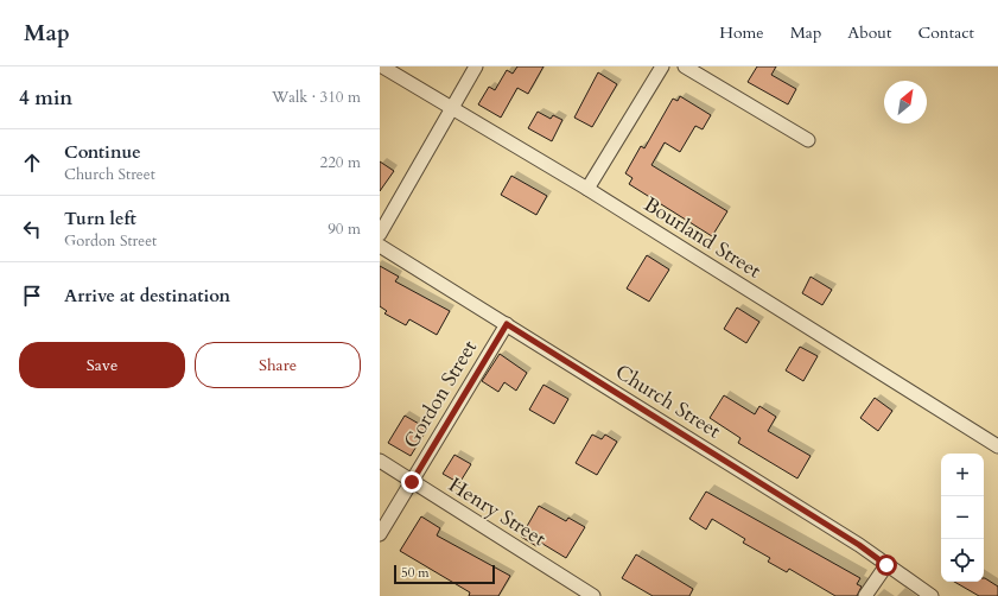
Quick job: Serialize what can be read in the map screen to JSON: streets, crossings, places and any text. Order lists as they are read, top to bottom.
{
  "streets": {
    "street": [
      "Bourland Street",
      "Gordon Street",
      "Church Street",
      "Henry Street"
    ]
  },
  "crossings": [
    ["Gordon Street", "Church Street"],
    ["Gordon Street", "Henry Street"]
  ],
  "scale_bar": "50 m",
  "north": "top right",
  "page": {
    "header": "Map",
    "nav": [
      "Home",
      "Map",
      "About",
      "Contact"
    ],
    "heading": ["4 min", "Walk · 310 m"],
    "list": [
      ["Continue", "Church Street", "220 m"],
      ["Turn left", "Gordon Street", "90 m"],
      "Arrive at destination"
    ],
    "buttons": ["Save", "Share"],
    "map_buttons": ["+", "−"],
    "scale": "50 m"
  }
}
